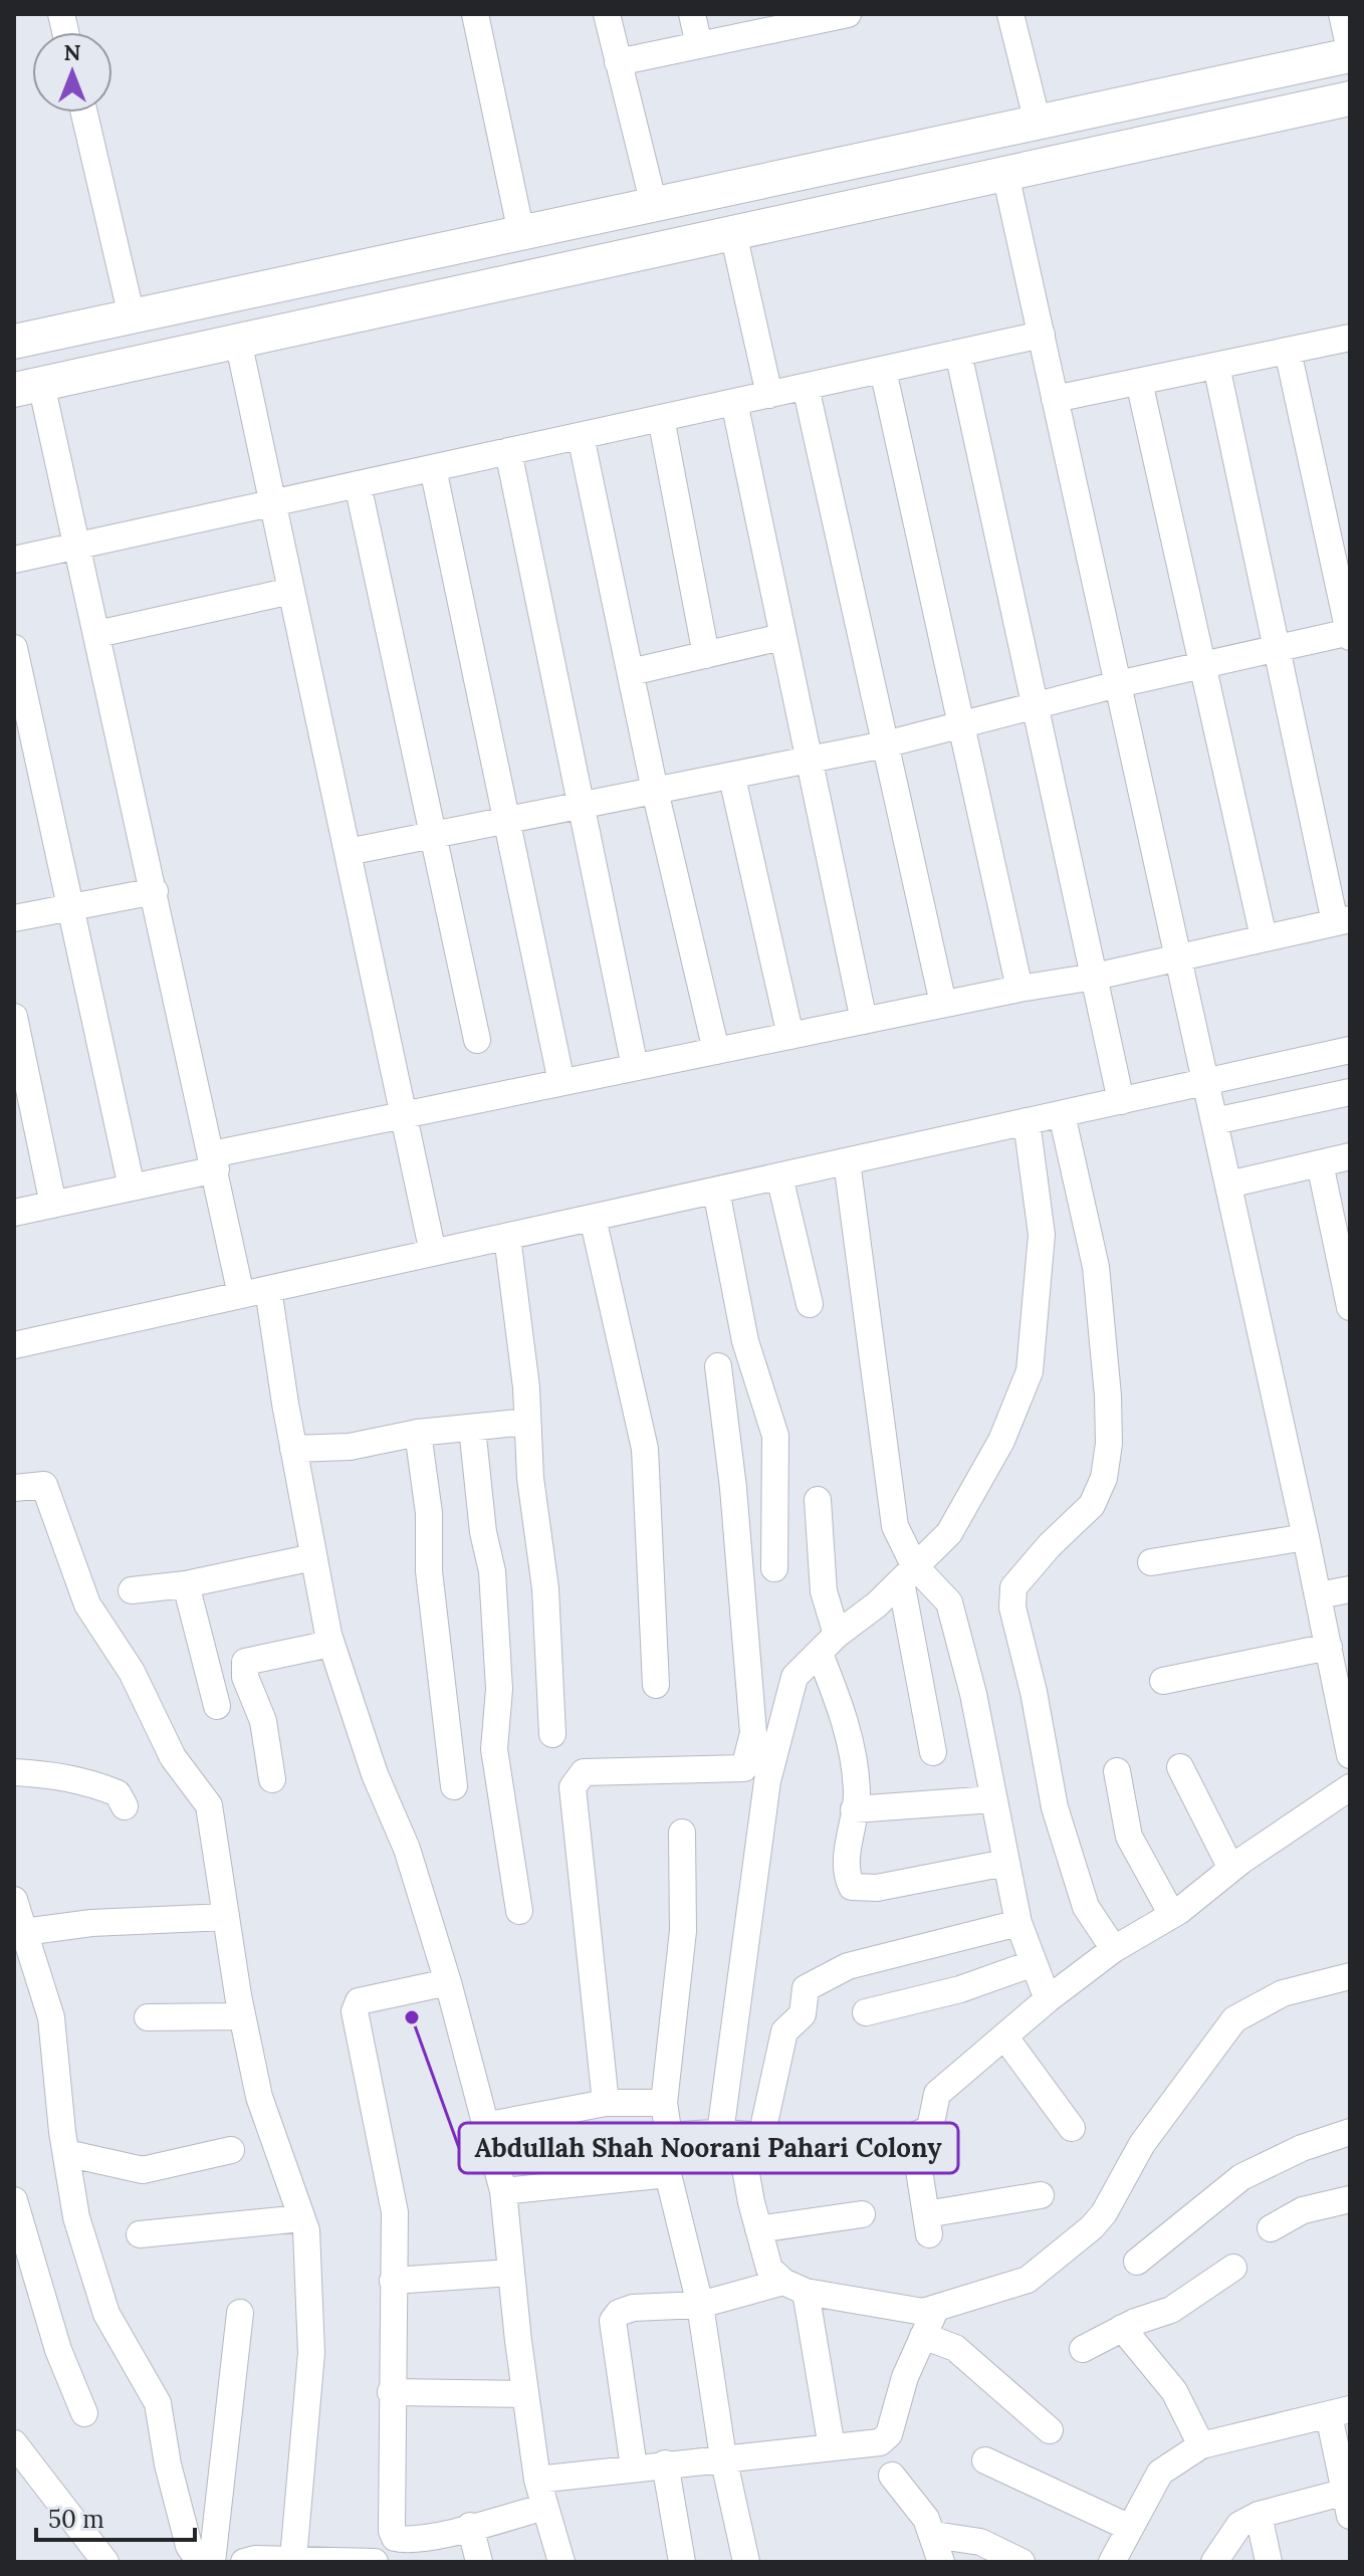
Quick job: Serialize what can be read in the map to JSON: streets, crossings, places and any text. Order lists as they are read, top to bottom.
{
  "places": ["Abdullah Shah Noorani Pahari Colony"],
  "scale_bar": "50 m",
  "north": "top"
}
